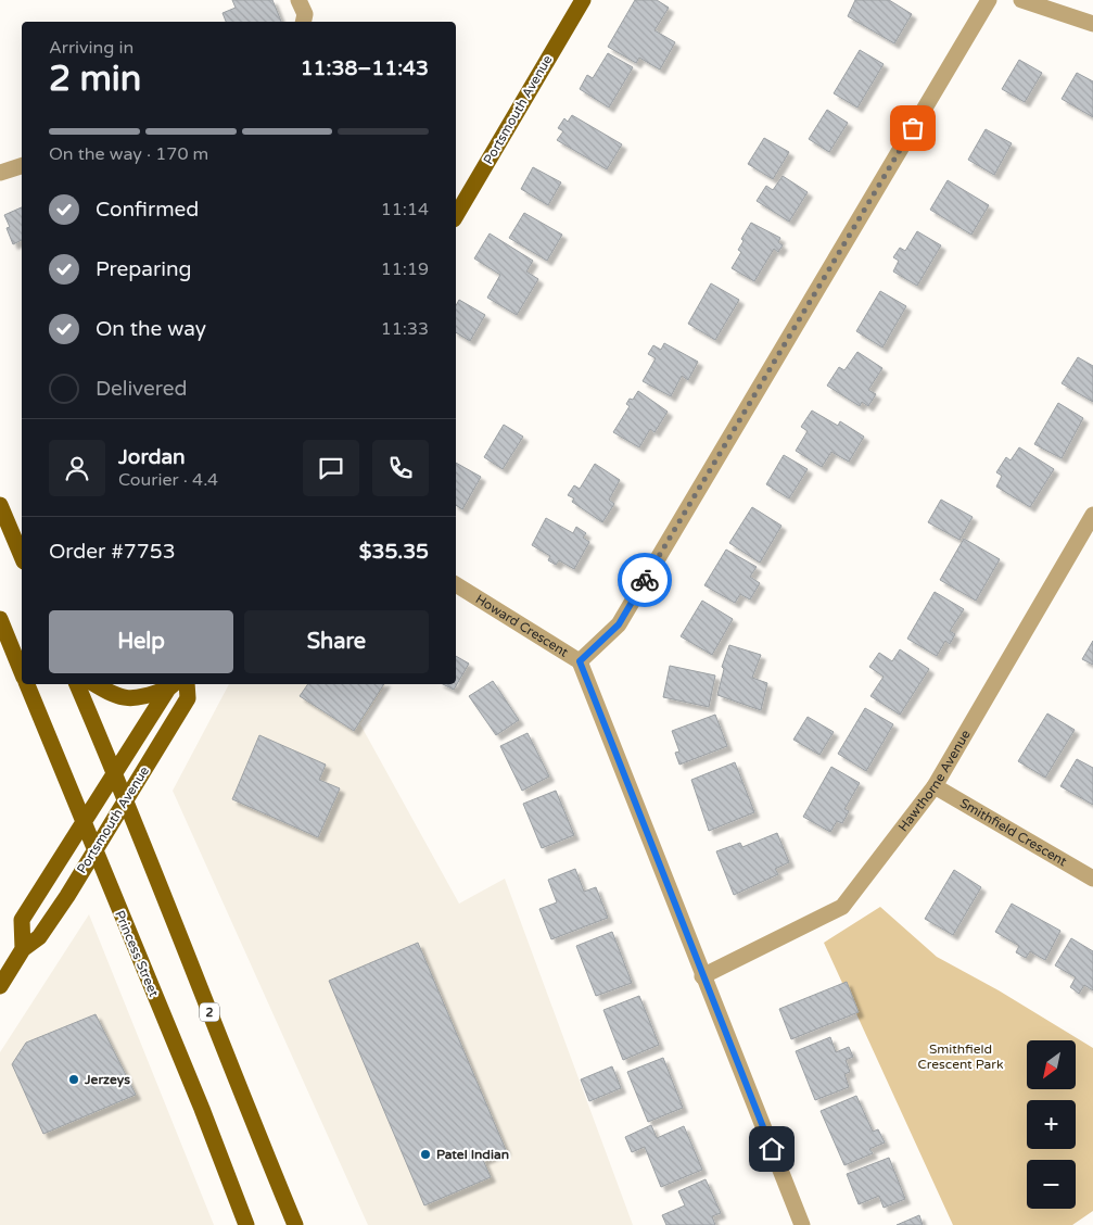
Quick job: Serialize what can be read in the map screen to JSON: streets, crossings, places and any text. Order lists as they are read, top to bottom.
{
  "streets": {
    "main road": ["Portsmouth Avenue", "Princess Street", "2"],
    "street": ["Howard Crescent", "Hawthorne Avenue", "Smithfield Crescent"]
  },
  "crossings": [
    ["Portsmouth Avenue", "Princess Street"],
    ["Portsmouth Avenue", "2"],
    ["Howard Crescent", "Hawthorne Avenue"],
    ["Hawthorne Avenue", "Smithfield Crescent"]
  ],
  "parks": ["Smithfield Crescent Park"],
  "places": ["Jerzeys", "Patel Indian"],
  "north": "bottom left",
  "page": {
    "heading": ["2 min", "Arriving in", "11:38–11:43"],
    "panel": [
      "Jordan",
      "Courier · 4.4",
      "Order #7753",
      "$35.35"
    ],
    "bar": "On the way · 170 m",
    "list": [
      ["Confirmed", "11:14"],
      ["Preparing", "11:19"],
      ["On the way", "11:33"],
      "Delivered"
    ],
    "buttons": ["Help", "Share"],
    "map_buttons": ["+", "−"]
  }
}
